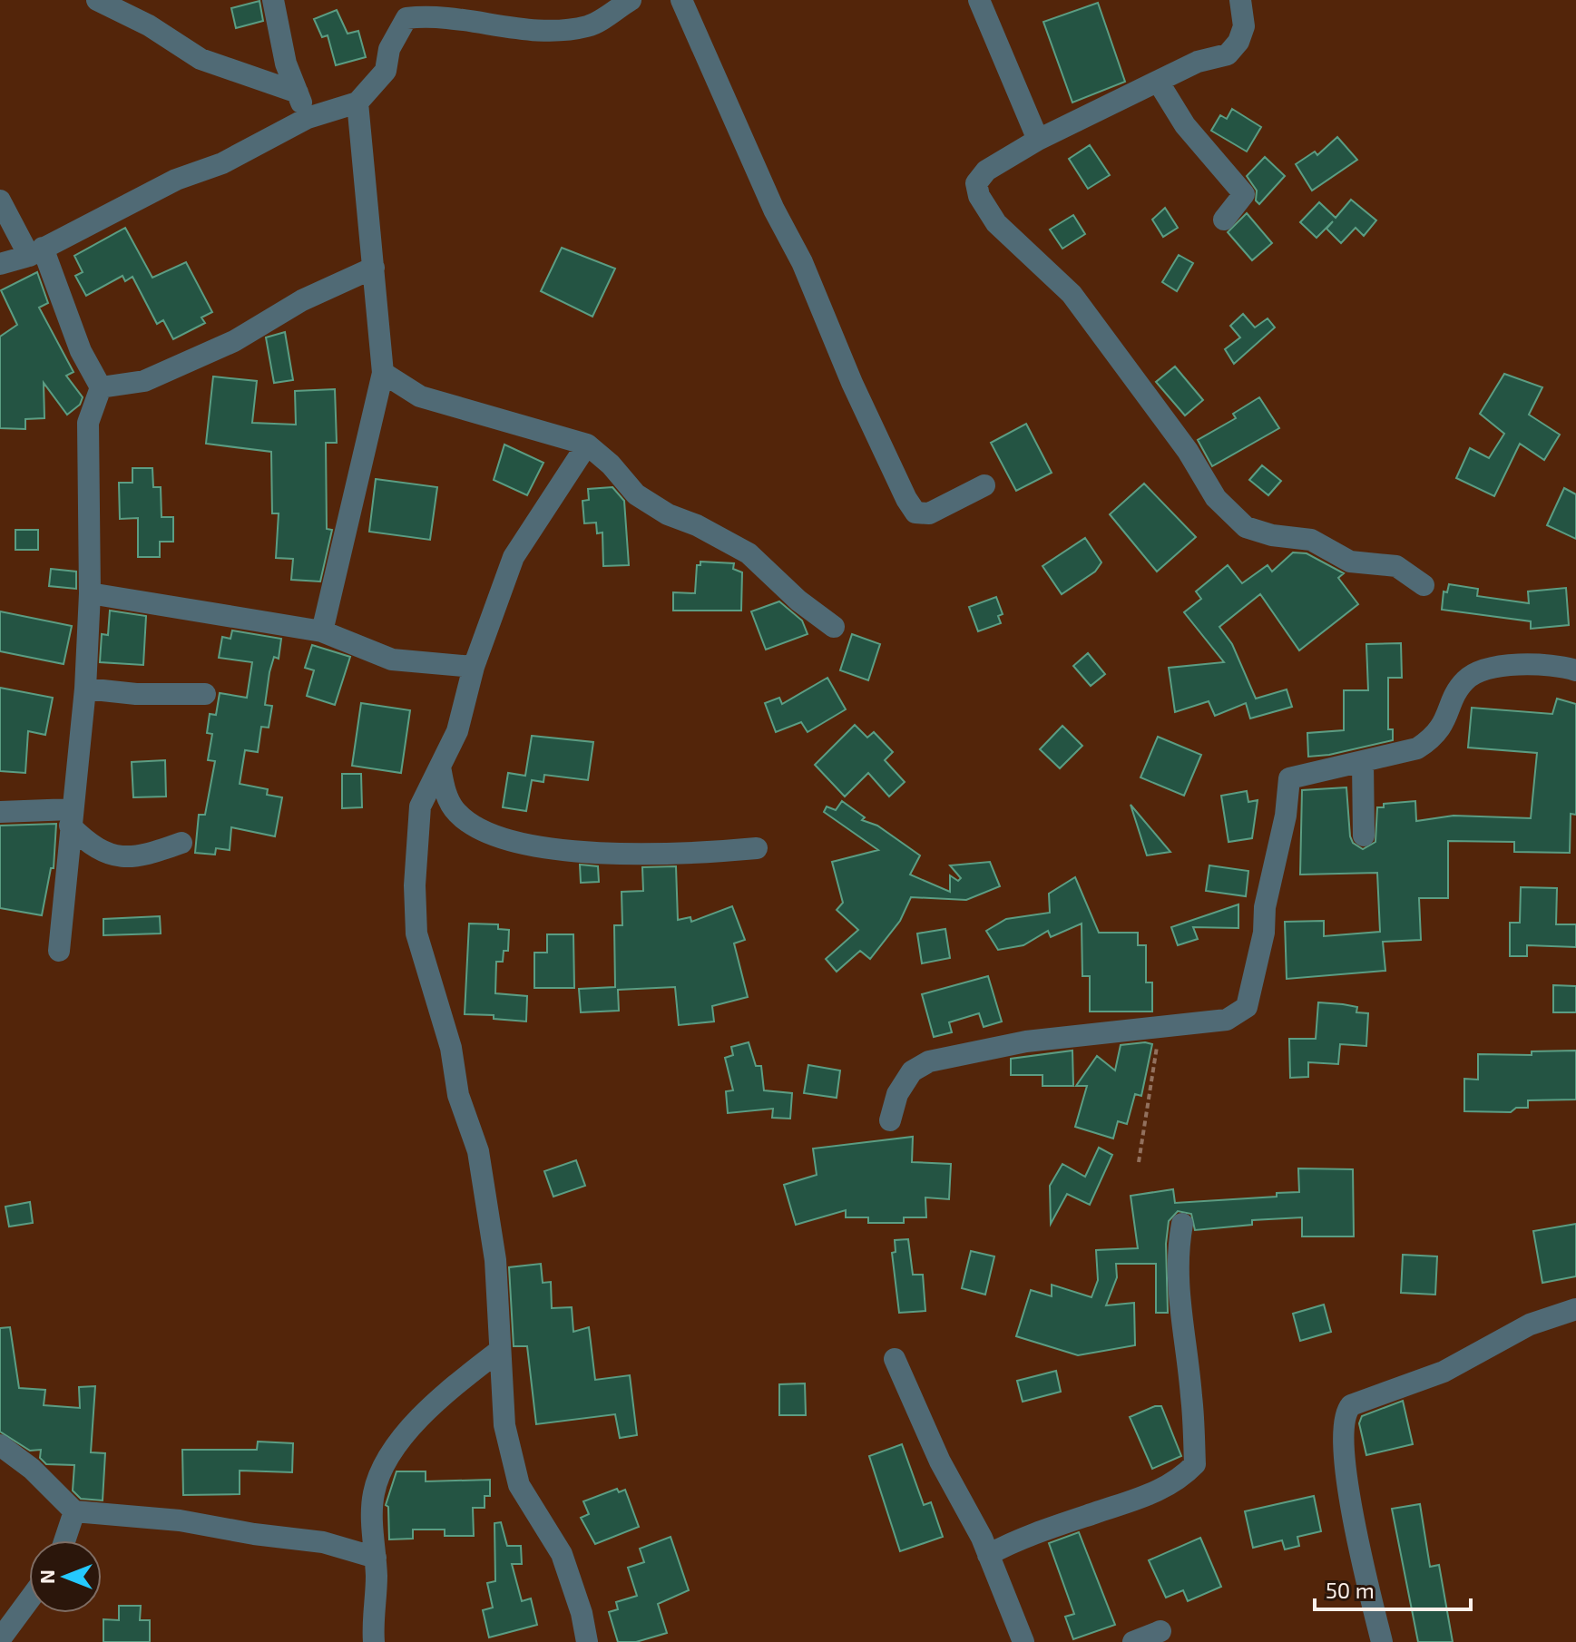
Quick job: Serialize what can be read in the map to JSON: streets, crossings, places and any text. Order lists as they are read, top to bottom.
{
  "scale_bar": "50 m",
  "north": "left"
}
